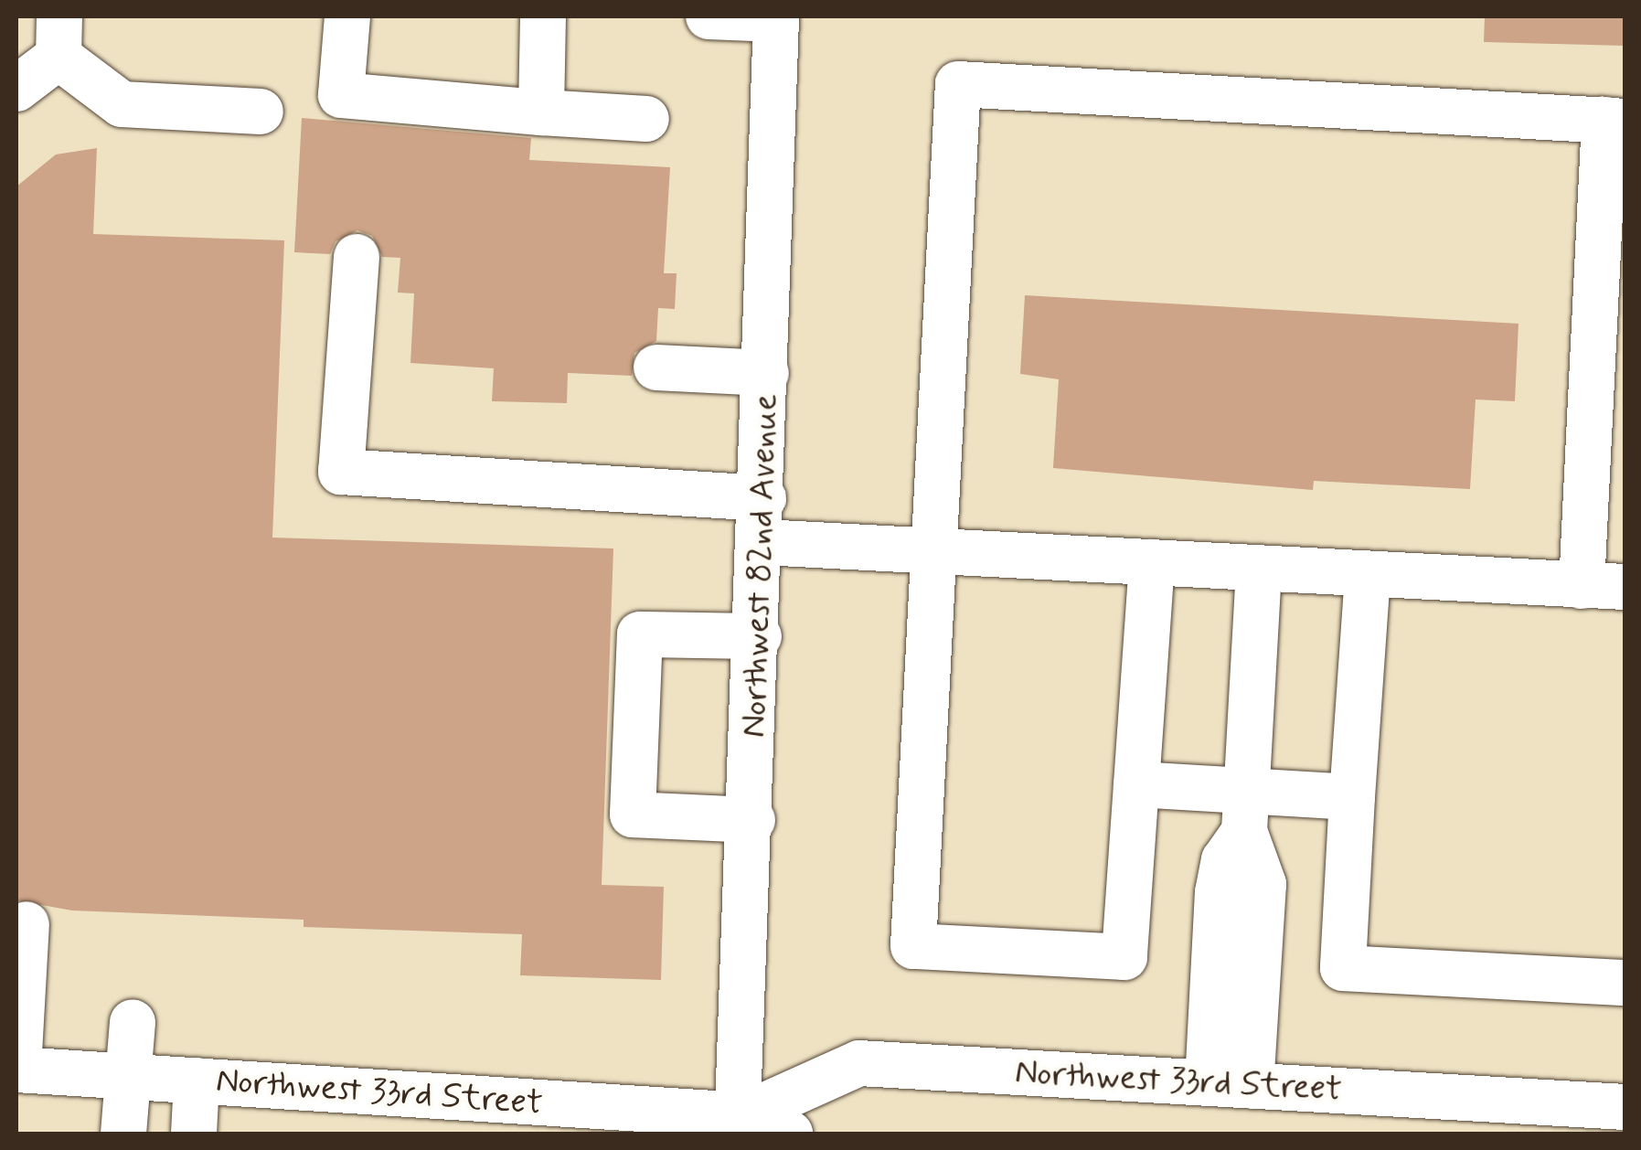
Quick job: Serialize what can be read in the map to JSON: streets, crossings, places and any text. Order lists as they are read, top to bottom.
{
  "streets": {
    "street": ["Northwest 82nd Avenue", "Northwest 33rd Street"]
  },
  "crossings": [
    ["Northwest 82nd Avenue", "Northwest 33rd Street"]
  ]
}
